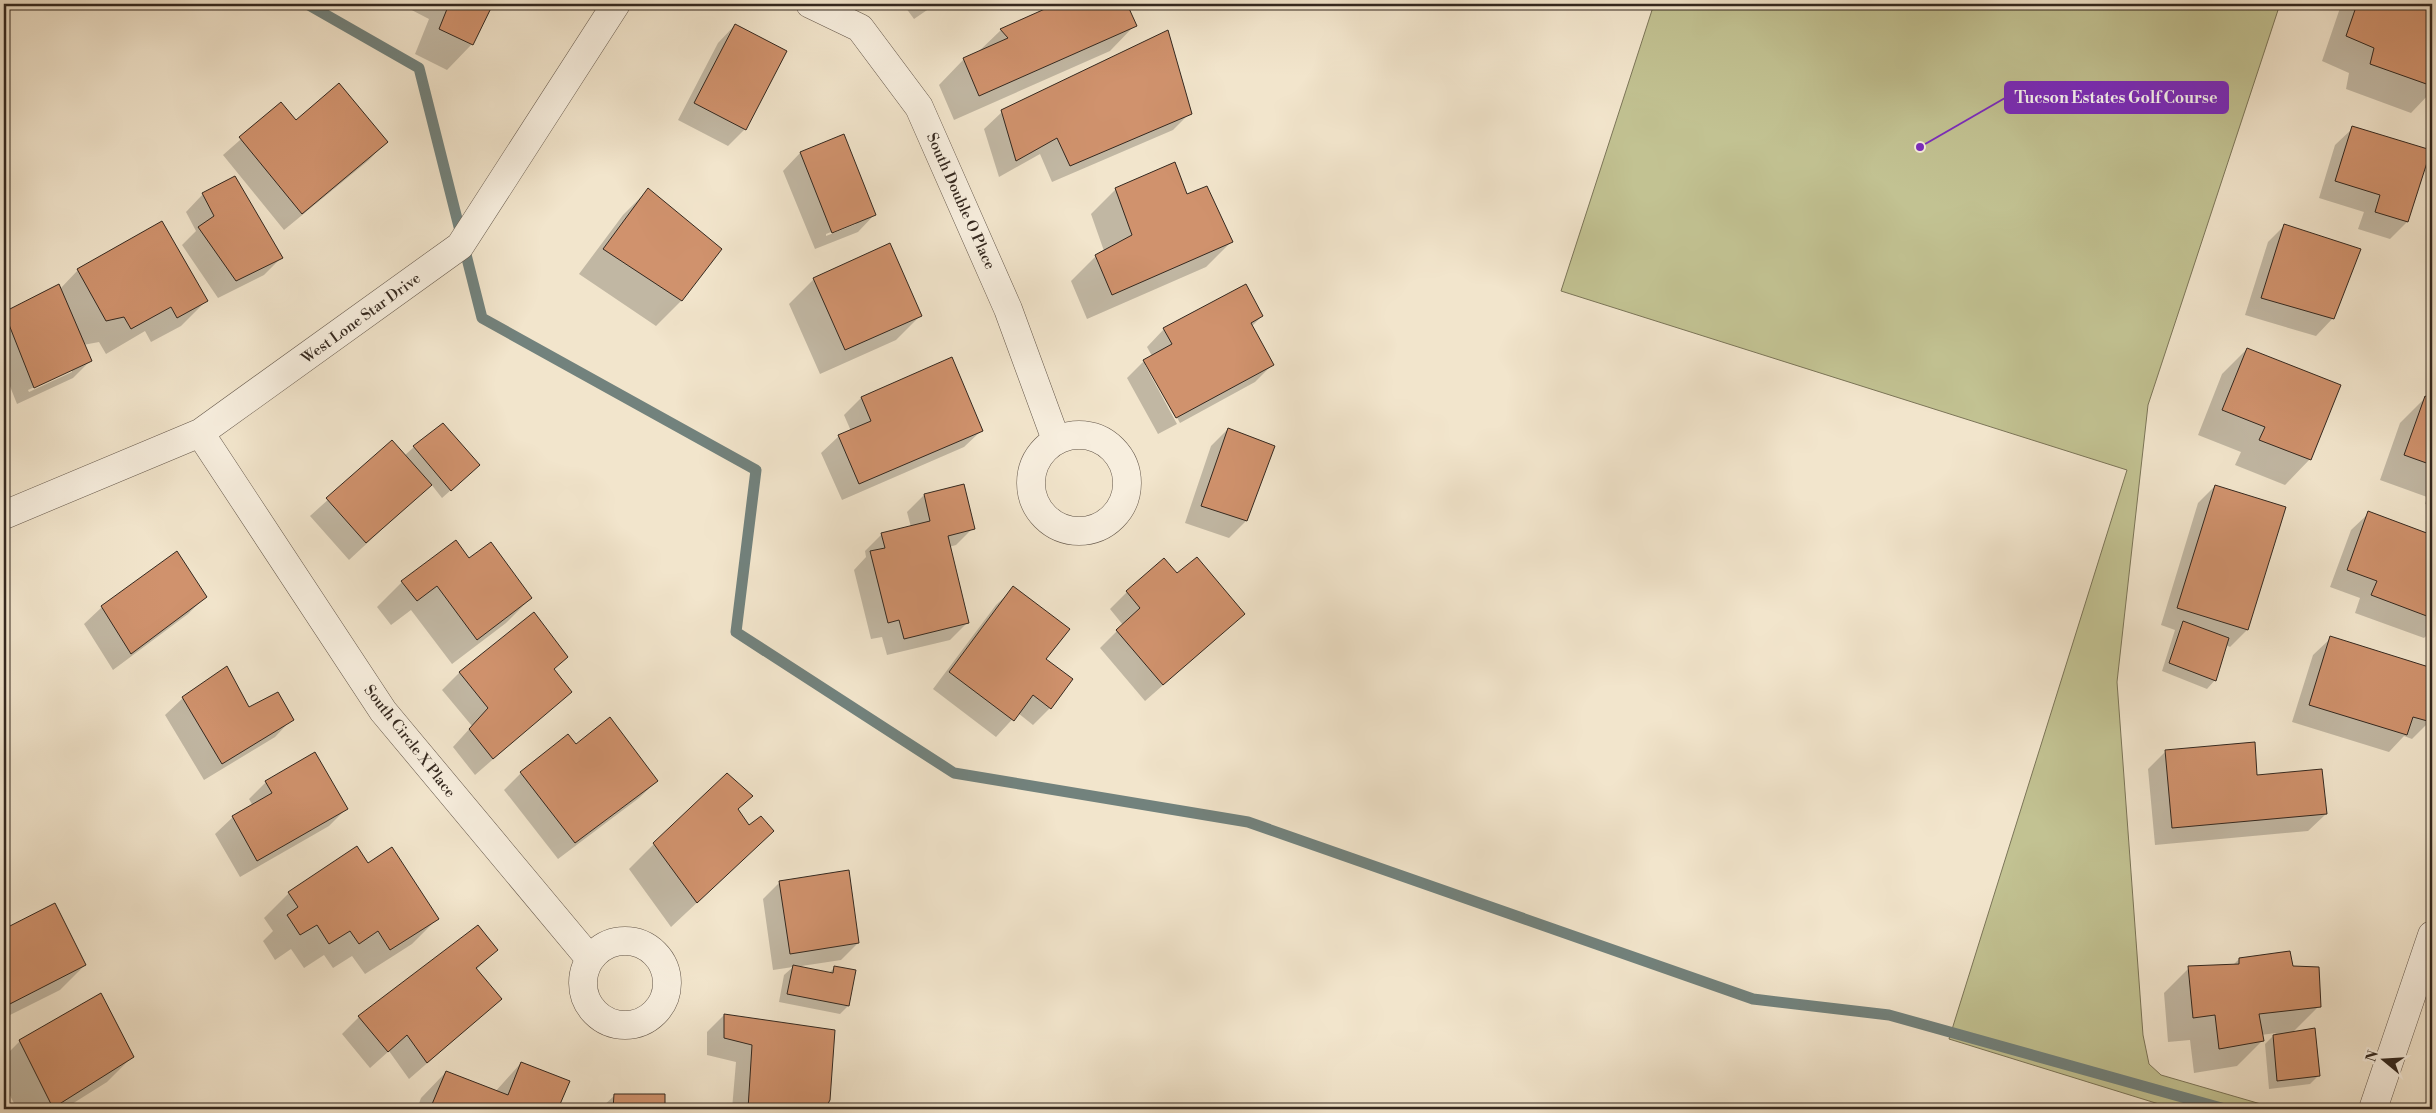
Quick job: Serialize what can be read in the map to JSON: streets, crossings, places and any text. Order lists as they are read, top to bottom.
{
  "streets": {
    "street": ["South Double O Place", "West Lone Star Drive", "South Circle X Place"]
  },
  "crossings": [
    ["West Lone Star Drive", "South Circle X Place"]
  ],
  "places": ["Tucson Estates Golf Course"],
  "north": "left"
}
